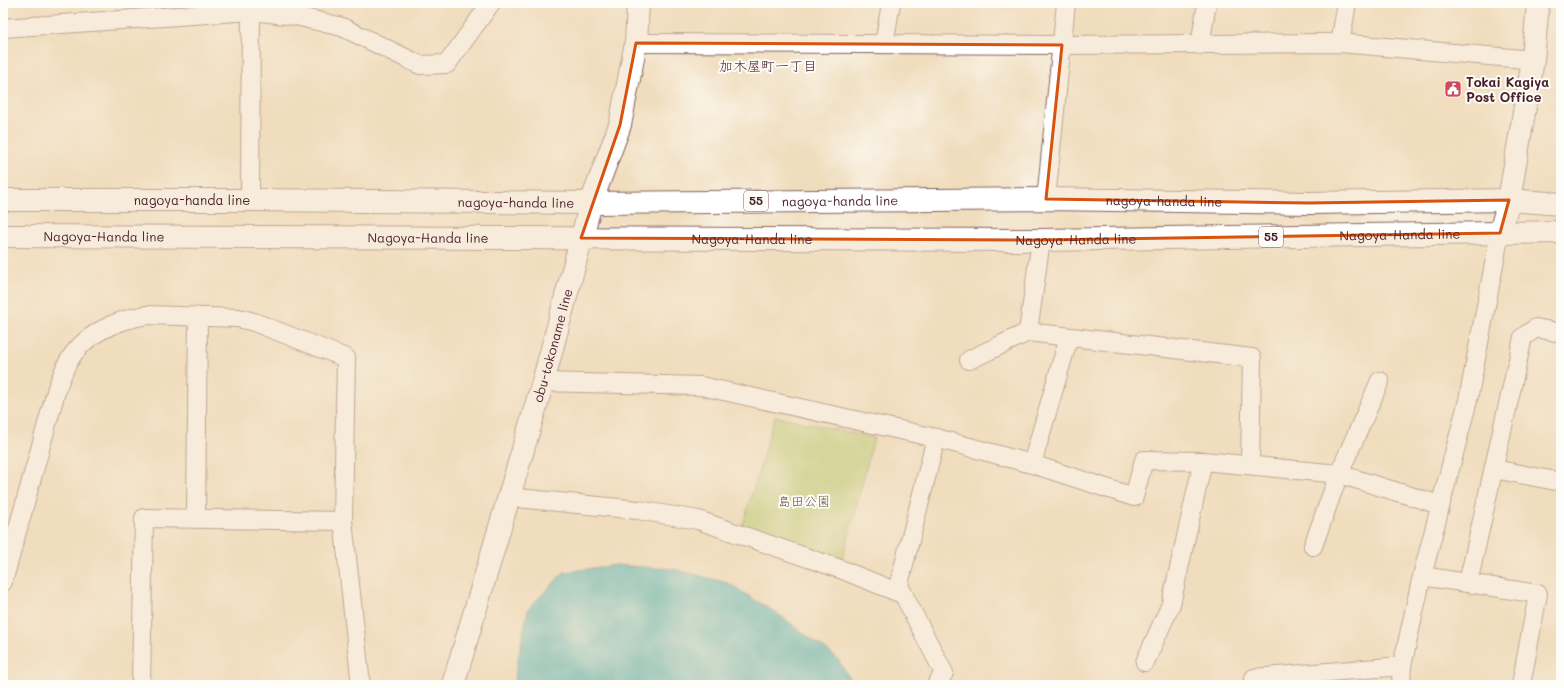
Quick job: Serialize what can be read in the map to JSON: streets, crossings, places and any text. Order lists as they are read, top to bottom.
{
  "streets": {
    "main road": [
      "nagoya-handa line",
      "55",
      "Nagoya-Handa line",
      "obu-tokoname line"
    ]
  },
  "crossings": [
    ["nagoya-handa line", "55"],
    ["nagoya-handa line", "obu-tokoname line"],
    ["55", "Nagoya-Handa line"],
    ["Nagoya-Handa line", "obu-tokoname line"]
  ],
  "districts": ["加木屋町一丁目"],
  "parks": ["島田公園"],
  "places": {
    "public building": ["Tokai Kagiya Post Office"]
  }
}
